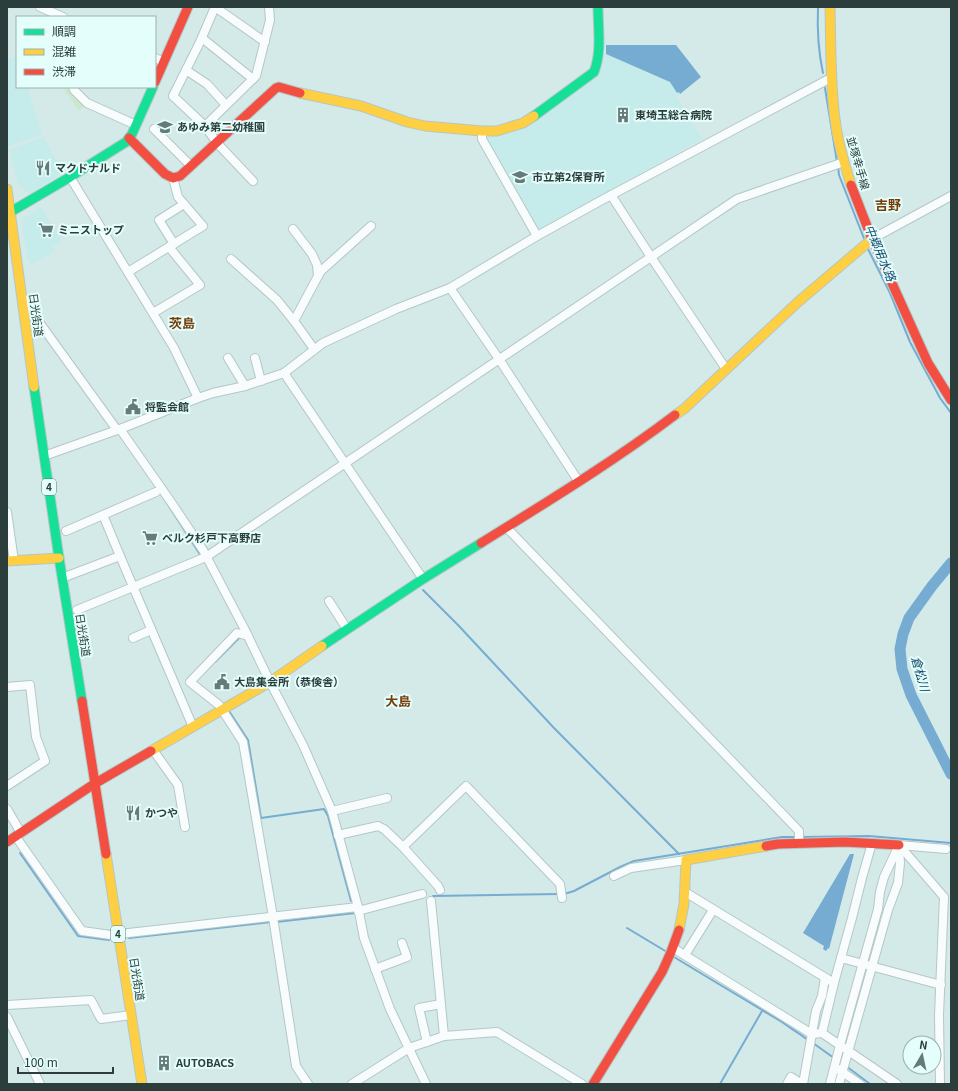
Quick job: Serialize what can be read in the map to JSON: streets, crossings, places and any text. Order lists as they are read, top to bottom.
{
  "streets": {
    "main road": ["並塚幸手線", "日光街道", "4"]
  },
  "districts": ["吉野", "茨島", "大島"],
  "water": ["中郷用水路", "倉松川"],
  "places": {
    "building": ["東埼玉総合病院", "AUTOBACS"],
    "school or university": ["あゆみ第二幼稚園", "市立第2保育所"],
    "restaurant": ["マクドナルド", "かつや"],
    "supermarket": ["ミニストップ", "ベルク杉戸下高野店"],
    "public building": ["将監会館", "大島集会所（恭倹舎）"]
  },
  "legend": ["順調", "混雑", "渋滞"],
  "scale_bar": "100 m",
  "north": "top"
}
